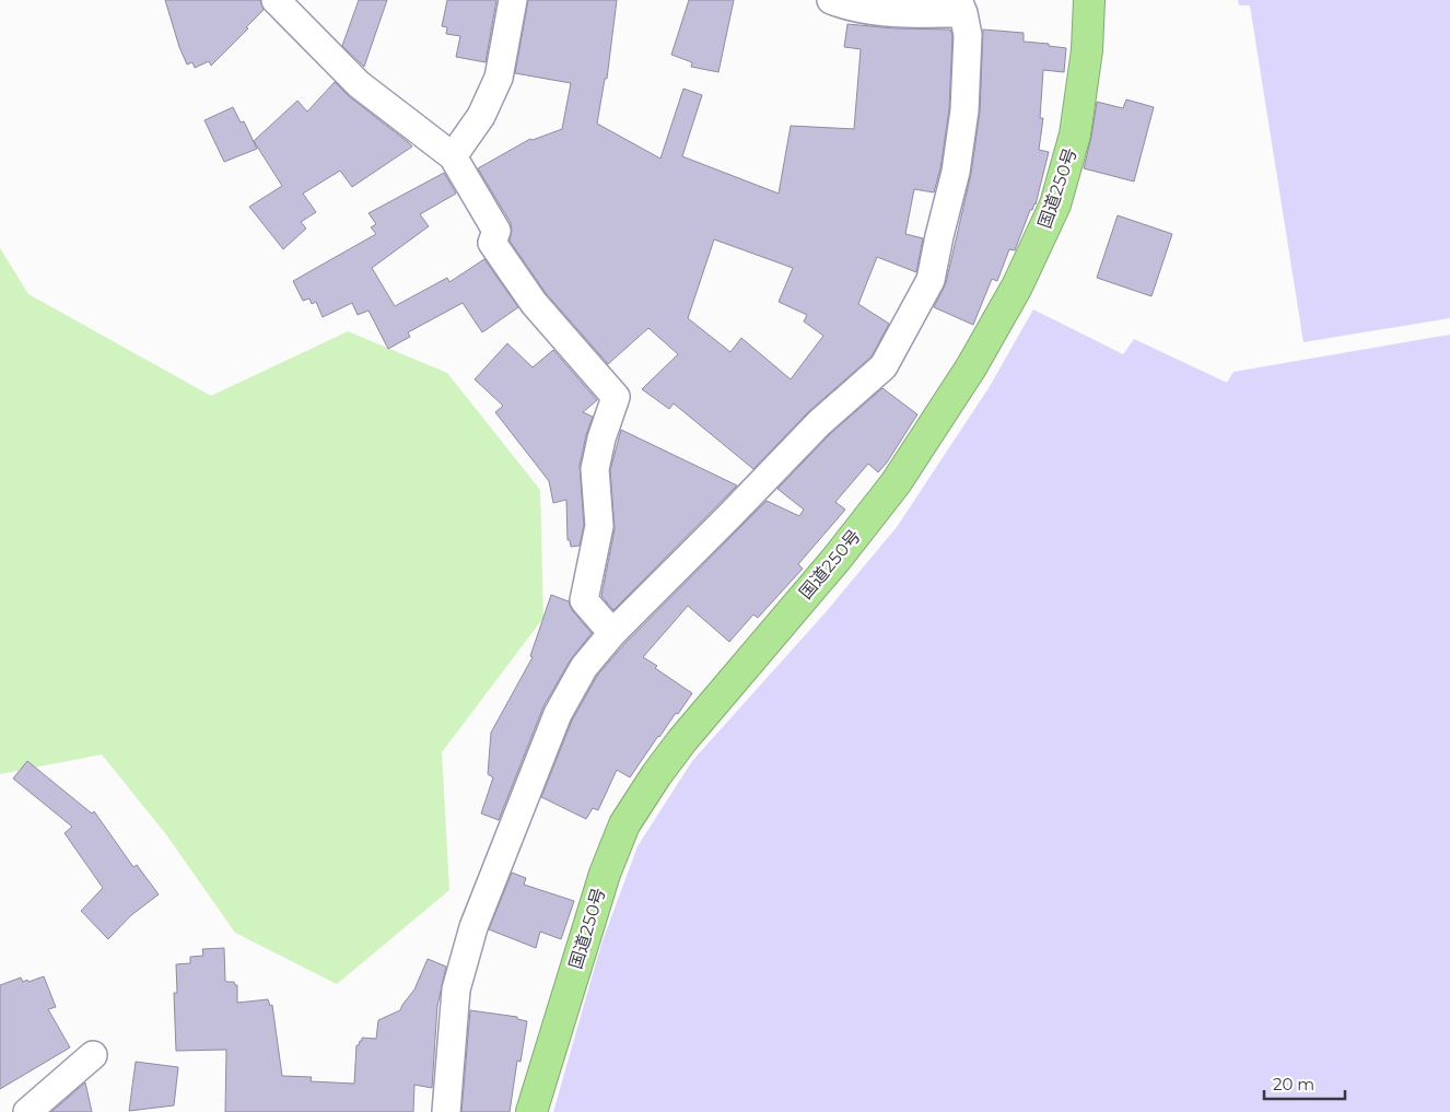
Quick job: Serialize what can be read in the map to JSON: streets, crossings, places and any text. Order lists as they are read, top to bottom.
{
  "streets": {
    "highway": ["国道250号"]
  },
  "scale_bar": "20 m"
}
